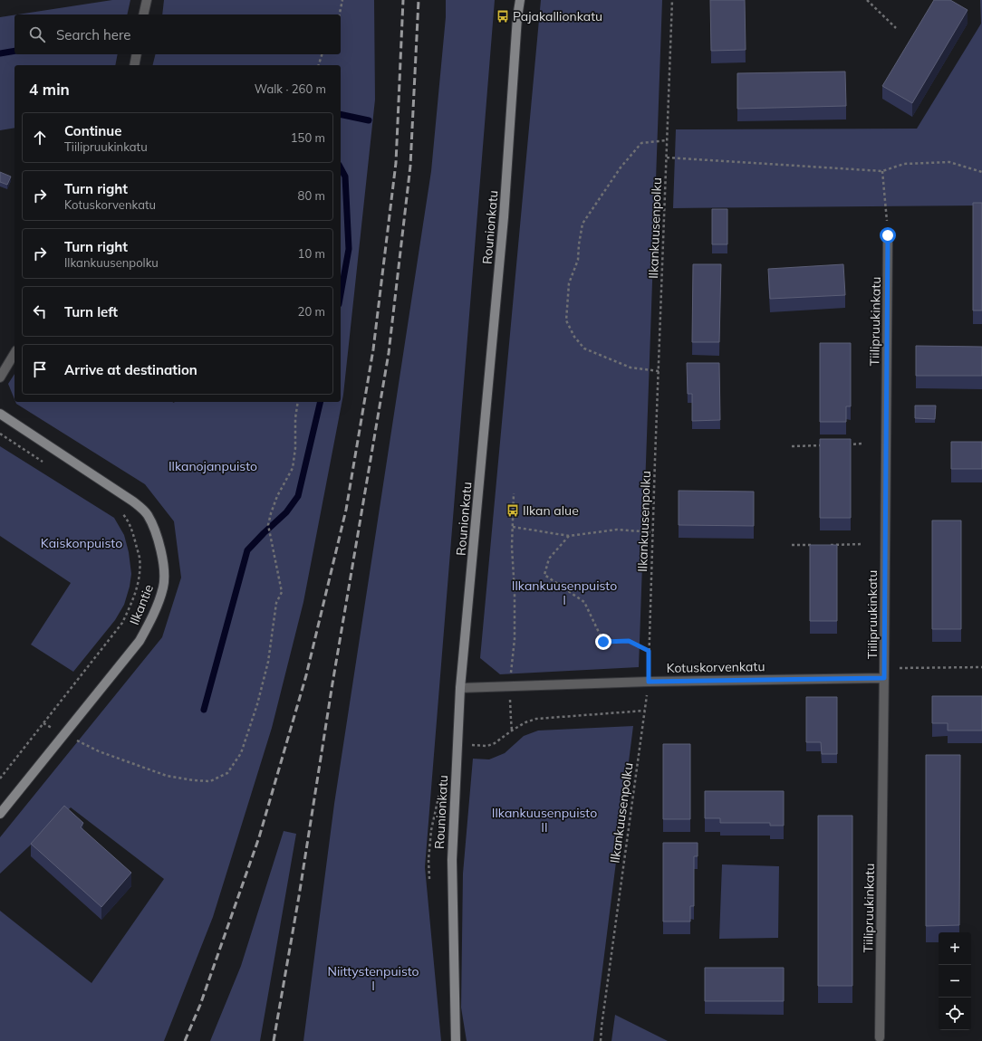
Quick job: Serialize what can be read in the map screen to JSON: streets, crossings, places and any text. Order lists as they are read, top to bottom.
{
  "streets": {
    "main road": ["Rounionkatu", "Ilkantie"],
    "street": ["Tiilipruukinkatu", "Kotuskorvenkatu"],
    "path": ["Ilkankuusenpolku"]
  },
  "crossings": [
    ["Rounionkatu", "Kotuskorvenkatu"],
    ["Ilkankuusenpolku", "Kotuskorvenkatu"],
    ["Tiilipruukinkatu", "Kotuskorvenkatu"]
  ],
  "parks": [
    "Ilkanojanpuisto",
    "Kaiskonpuisto",
    "Ilkankuusenpuisto I",
    "Ilkankuusenpuisto II",
    "Niittystenpuisto I"
  ],
  "places": {
    "bus stop": ["Pajakallionkatu", "Ilkan alue"]
  },
  "page": {
    "search": "Search here",
    "heading": ["4 min", "Walk · 260 m"],
    "list": [
      ["Continue", "Tiilipruukinkatu", "150 m"],
      ["Turn right", "Kotuskorvenkatu", "80 m"],
      ["Turn right", "Ilkankuusenpolku", "10 m"],
      ["Turn left", "20 m"],
      "Arrive at destination"
    ],
    "map_buttons": ["+", "−"]
  }
}
